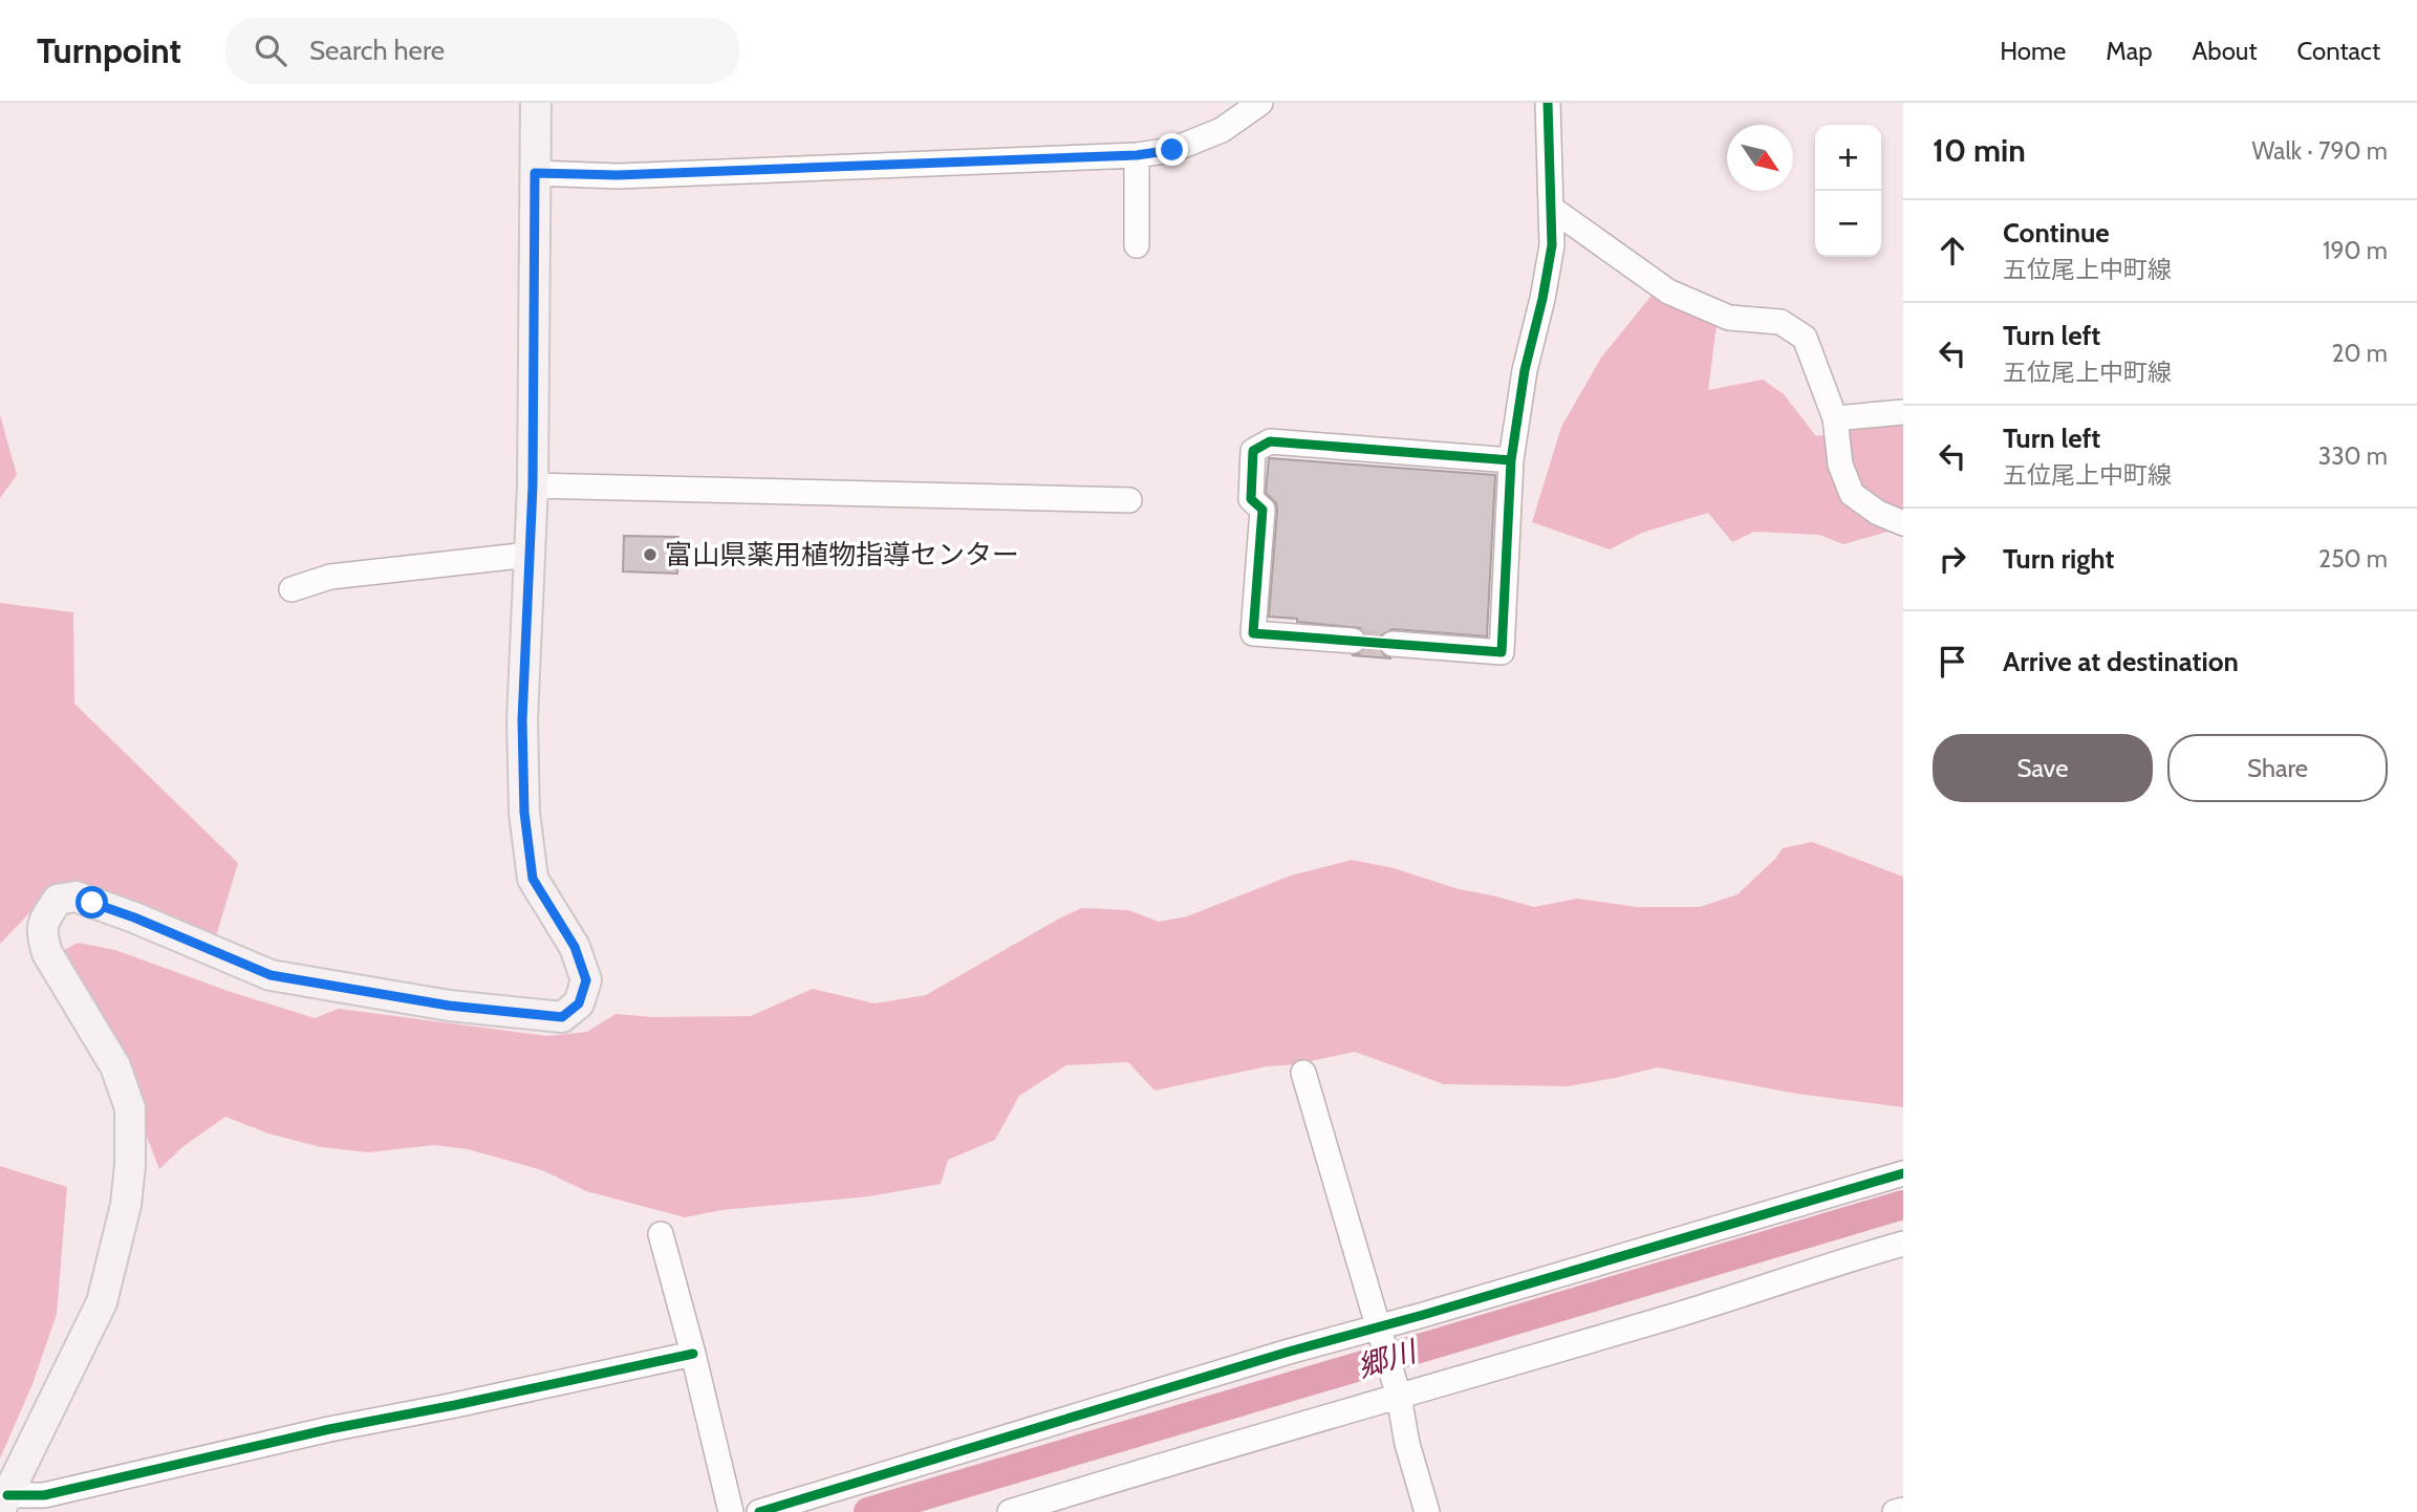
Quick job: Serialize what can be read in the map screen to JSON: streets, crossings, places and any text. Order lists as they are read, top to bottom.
{
  "water": ["郷川"],
  "places": ["富山県薬用植物指導センター"],
  "north": "bottom right",
  "page": {
    "header": "Turnpoint",
    "search": "Search here",
    "nav": [
      "Home",
      "Map",
      "About",
      "Contact"
    ],
    "heading": ["10 min", "Walk · 790 m"],
    "map_buttons": ["+", "−"],
    "list": [
      ["Continue", "五位尾上中町線", "190 m"],
      ["Turn left", "五位尾上中町線", "20 m"],
      ["Turn left", "五位尾上中町線", "330 m"],
      ["Turn right", "250 m"],
      "Arrive at destination"
    ],
    "buttons": ["Save", "Share"]
  }
}
